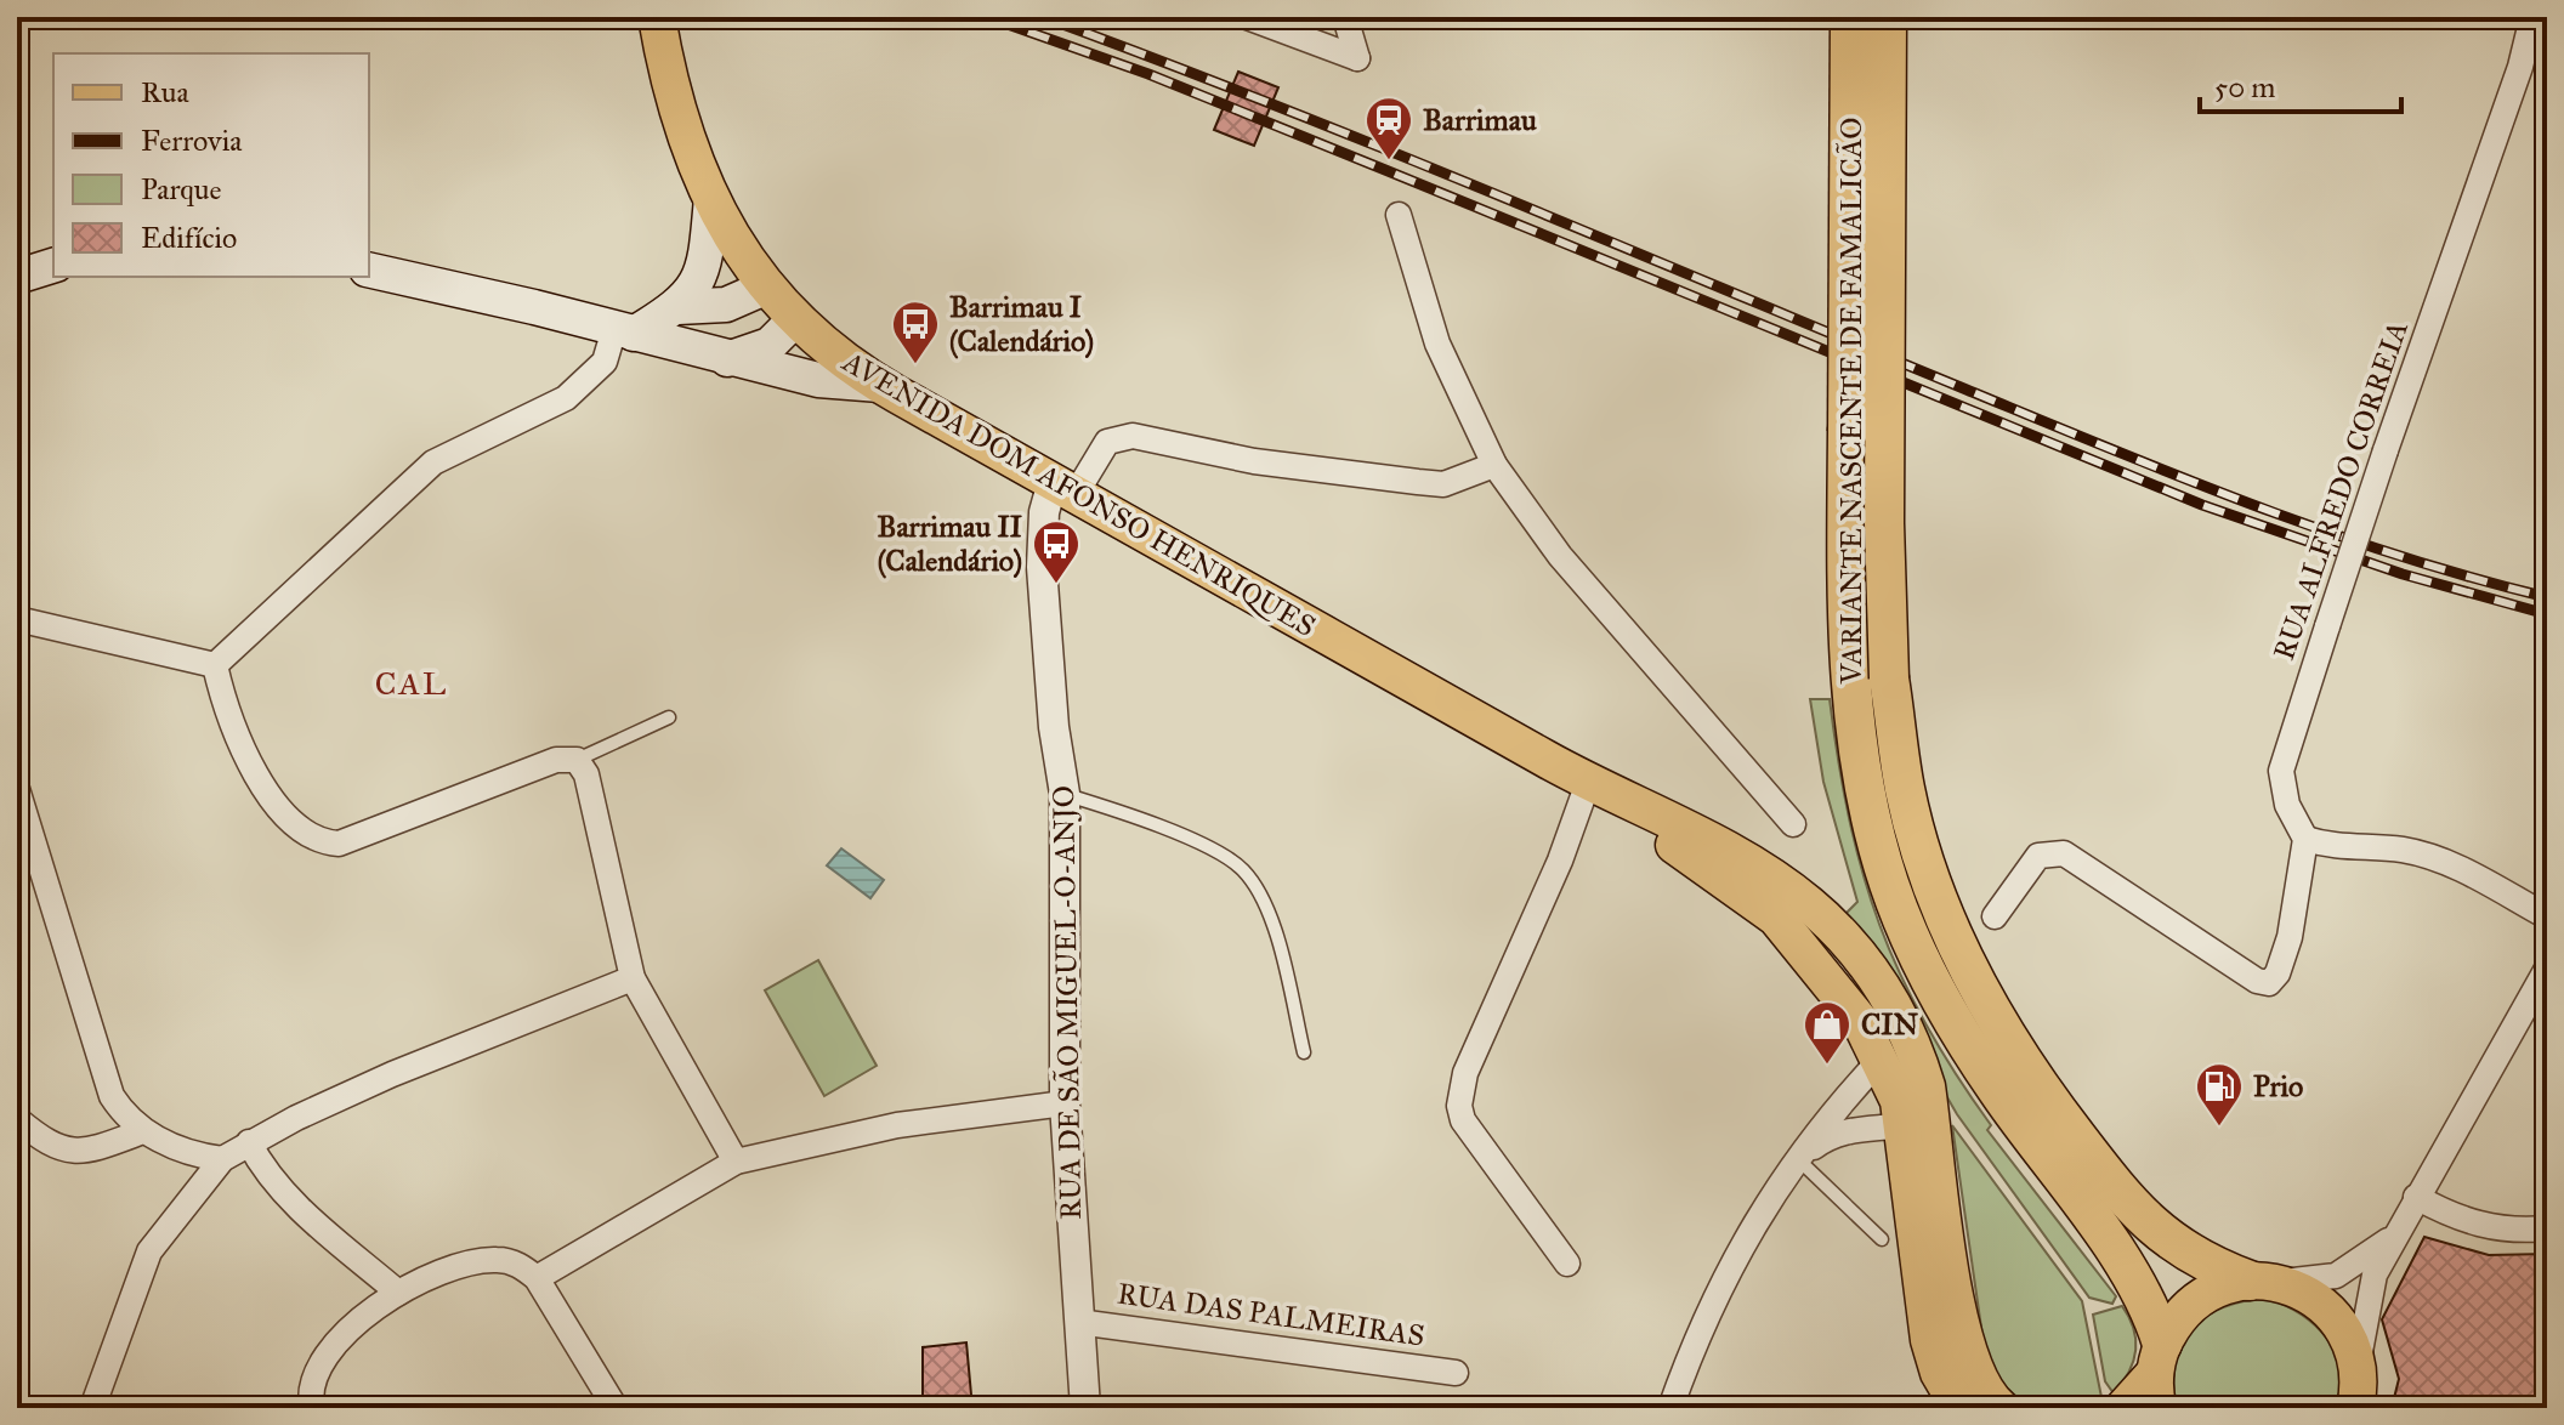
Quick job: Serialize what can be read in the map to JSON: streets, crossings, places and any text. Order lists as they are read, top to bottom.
{
  "streets": {
    "highway": ["VARIANTE NASCENTE DE FAMALICÃO"],
    "main road": ["AVENIDA DOM AFONSO HENRIQUES"],
    "street": ["RUA ALFREDO CORREIA", "RUA DE SÃO MIGUEL-O-ANJO", "RUA DAS PALMEIRAS"]
  },
  "crossings": [
    ["AVENIDA DOM AFONSO HENRIQUES", "RUA DE SÃO MIGUEL-O-ANJO"],
    ["RUA DE SÃO MIGUEL-O-ANJO", "RUA DAS PALMEIRAS"]
  ],
  "districts": ["CAL"],
  "places": {
    "station": ["Barrimau"],
    "bus stop": ["Barrimau I (Calendário)", "Barrimau II (Calendário)"],
    "shop": ["CIN"],
    "fuel station": ["Prio"]
  },
  "legend": [
    "Rua",
    "Ferrovia",
    "Parque",
    "Edifício"
  ],
  "scale_bar": "50 m"
}
